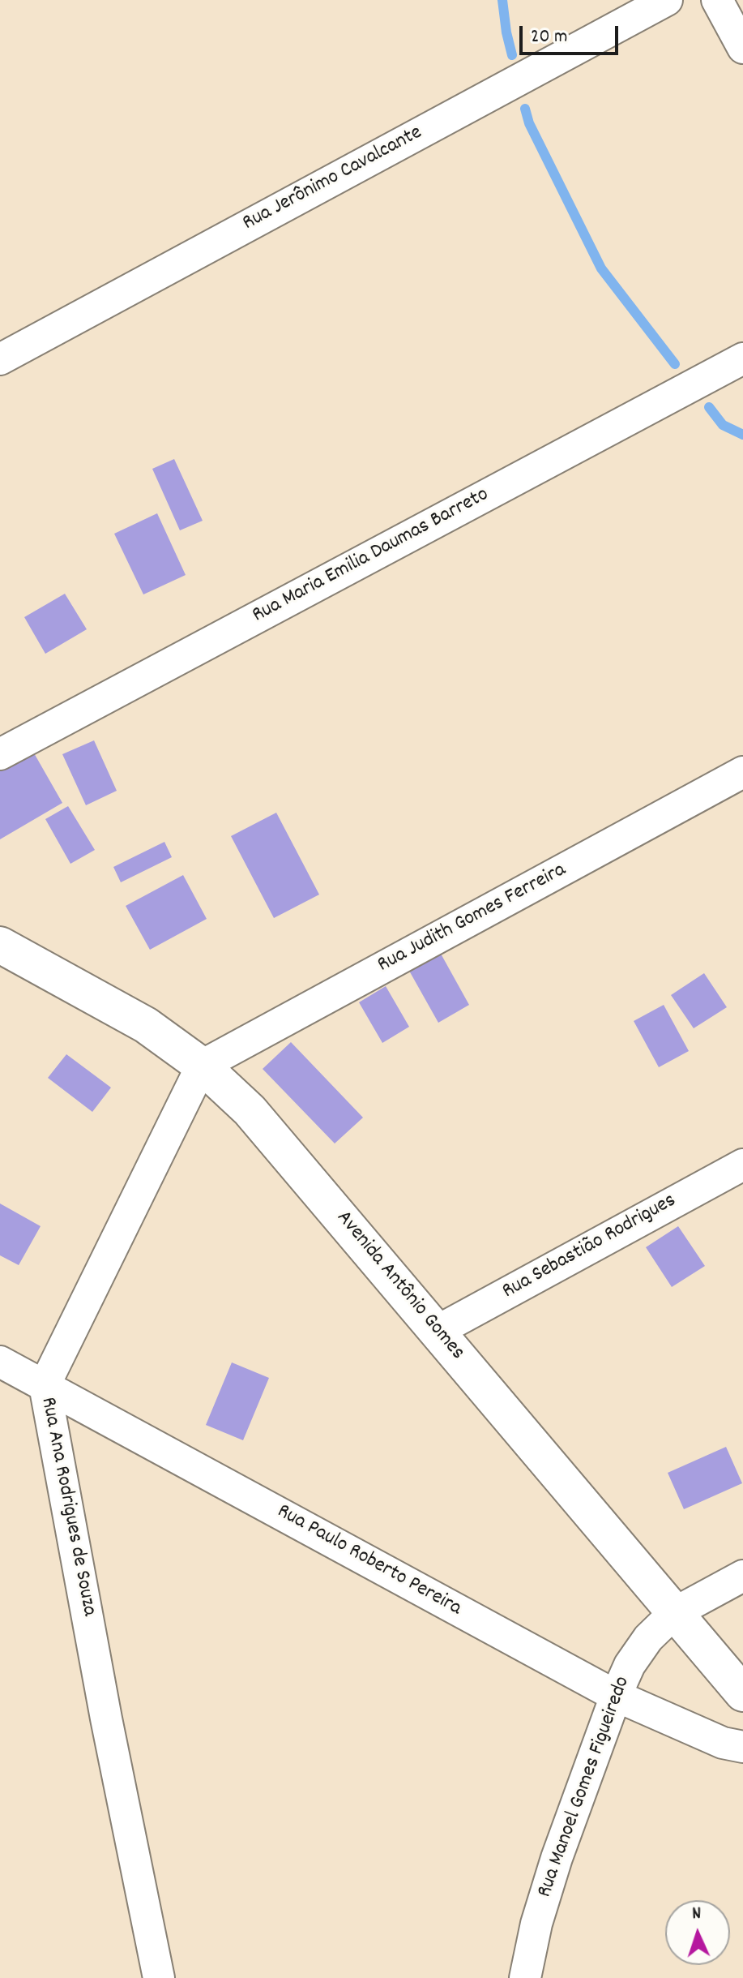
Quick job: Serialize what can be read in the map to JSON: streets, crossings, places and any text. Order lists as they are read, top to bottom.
{
  "streets": {
    "street": [
      "Rua Jerônimo Cavalcante",
      "Rua Maria Emilia Daumas Barreto",
      "Rua Judith Gomes Ferreira",
      "Rua Sebastião Rodrigues",
      "Avenida Antônio Gomes",
      "Rua Ana Rodrigues de Souza",
      "Rua Paulo Roberto Pereira",
      "Rua Manoel Gomes Figueiredo"
    ]
  },
  "crossings": [
    ["Rua Judith Gomes Ferreira", "Avenida Antônio Gomes"],
    ["Rua Judith Gomes Ferreira", "Rua Ana Rodrigues de Souza"],
    ["Rua Sebastião Rodrigues", "Avenida Antônio Gomes"],
    ["Avenida Antônio Gomes", "Rua Ana Rodrigues de Souza"],
    ["Avenida Antônio Gomes", "Rua Manoel Gomes Figueiredo"],
    ["Rua Ana Rodrigues de Souza", "Rua Paulo Roberto Pereira"],
    ["Rua Paulo Roberto Pereira", "Rua Manoel Gomes Figueiredo"]
  ],
  "scale_bar": "20 m",
  "north": "top"
}
